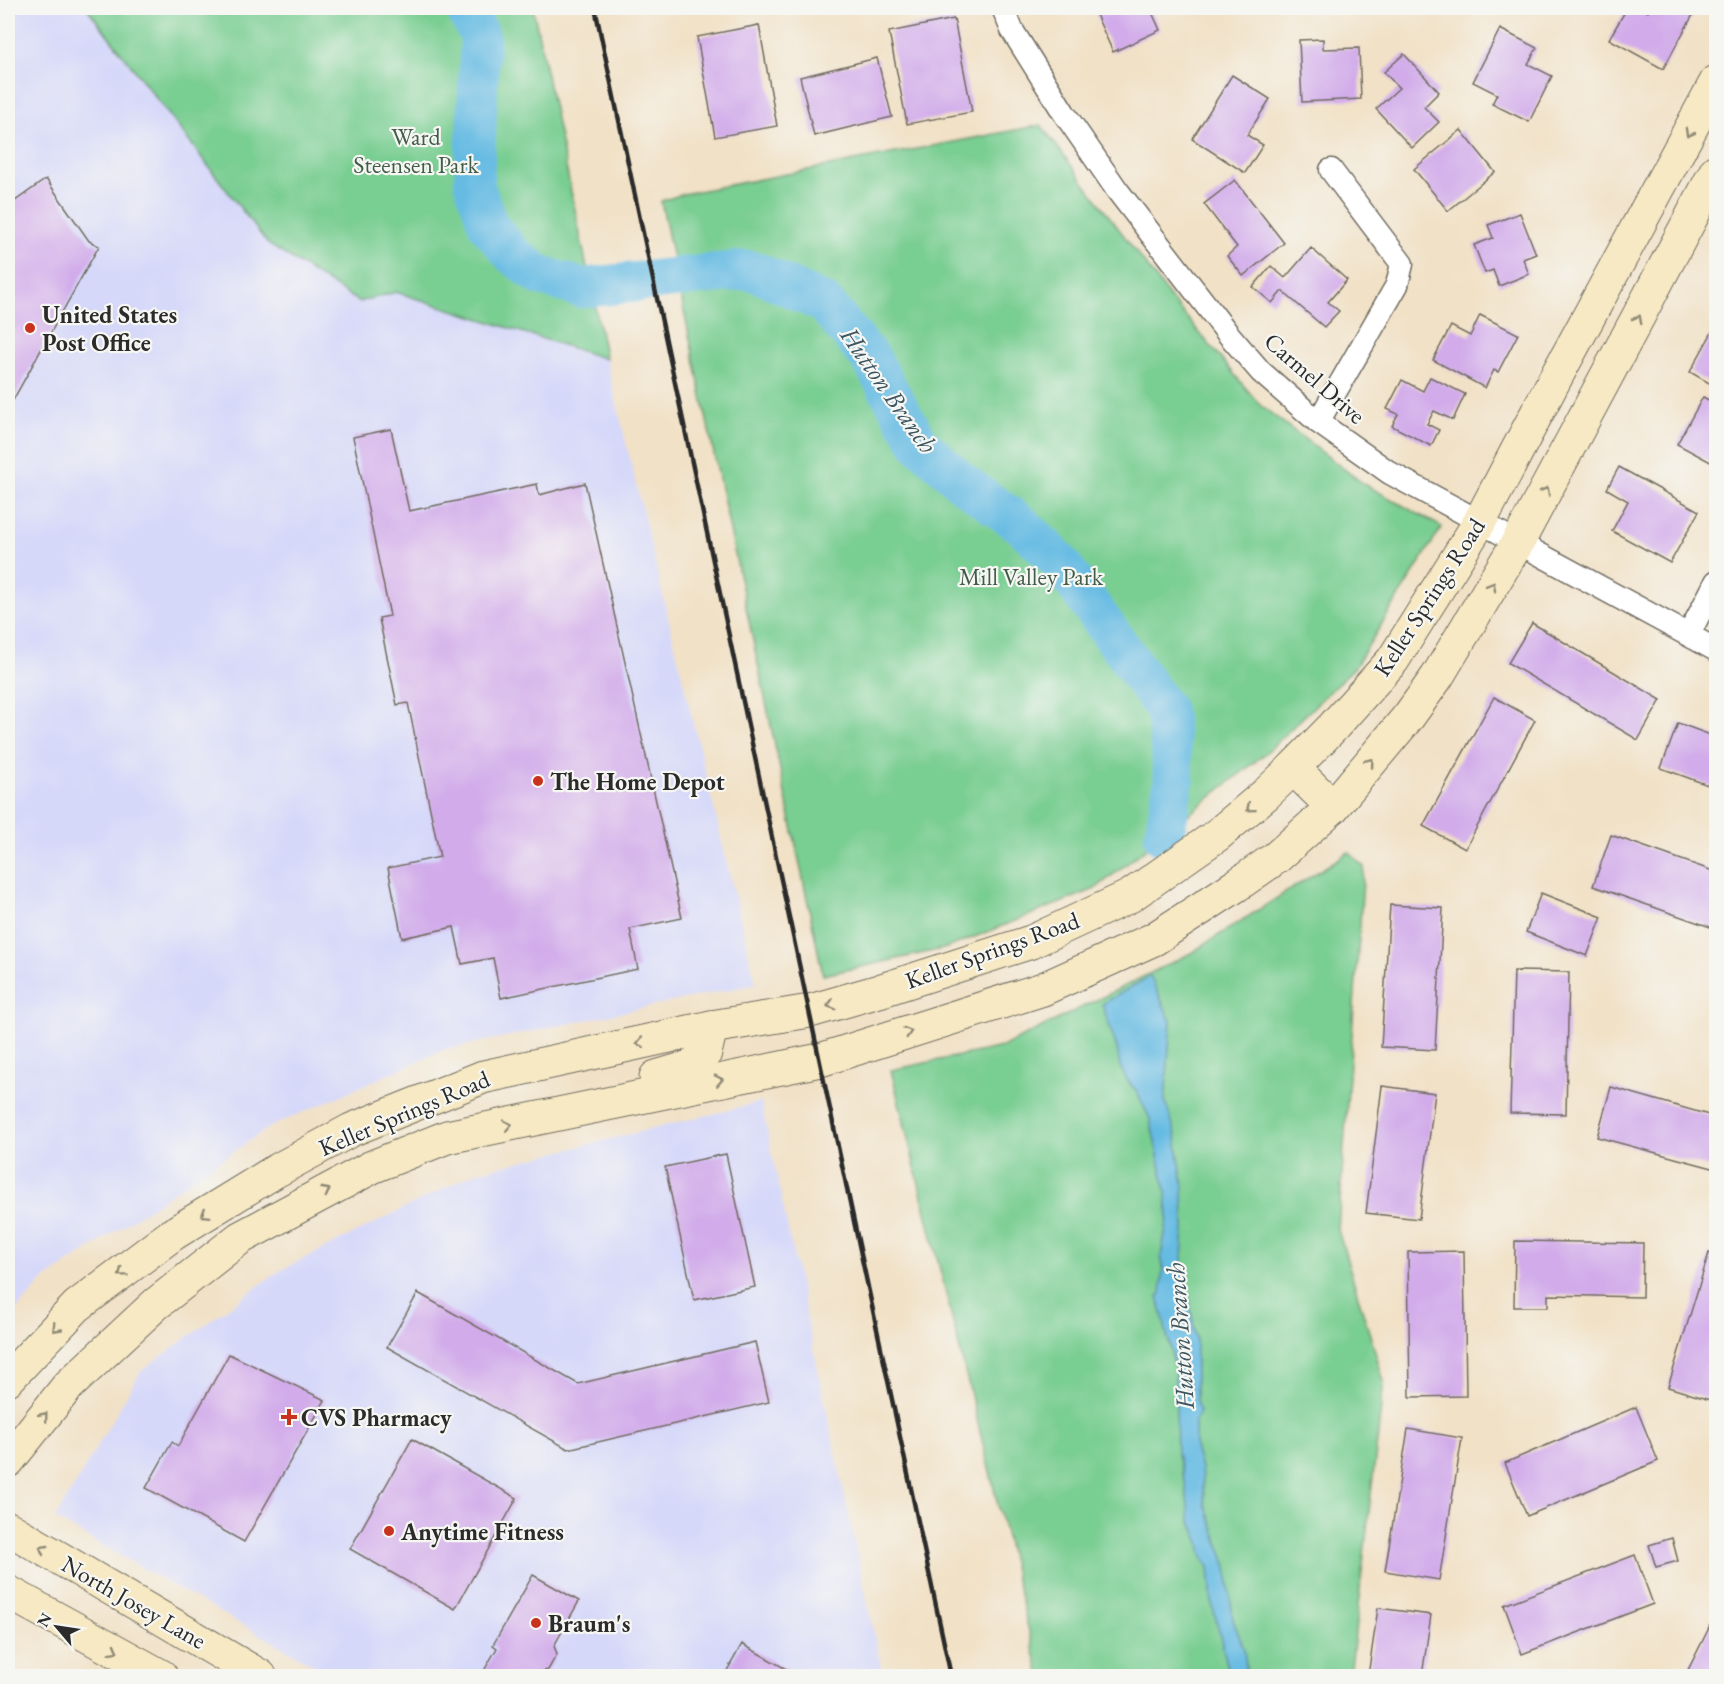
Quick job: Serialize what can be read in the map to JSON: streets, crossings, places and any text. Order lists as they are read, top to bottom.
{
  "streets": {
    "main road": ["Keller Springs Road", "North Josey Lane"],
    "street": ["Carmel Drive"]
  },
  "crossings": [
    ["Carmel Drive", "Keller Springs Road"]
  ],
  "water": ["Hutton Branch"],
  "parks": ["Ward Steensen Park", "Mill Valley Park"],
  "places": {
    "other": [
      "United States Post Office",
      "The Home Depot",
      "Anytime Fitness",
      "Braum's"
    ],
    "health": ["CVS Pharmacy"]
  },
  "north": "top left"
}
